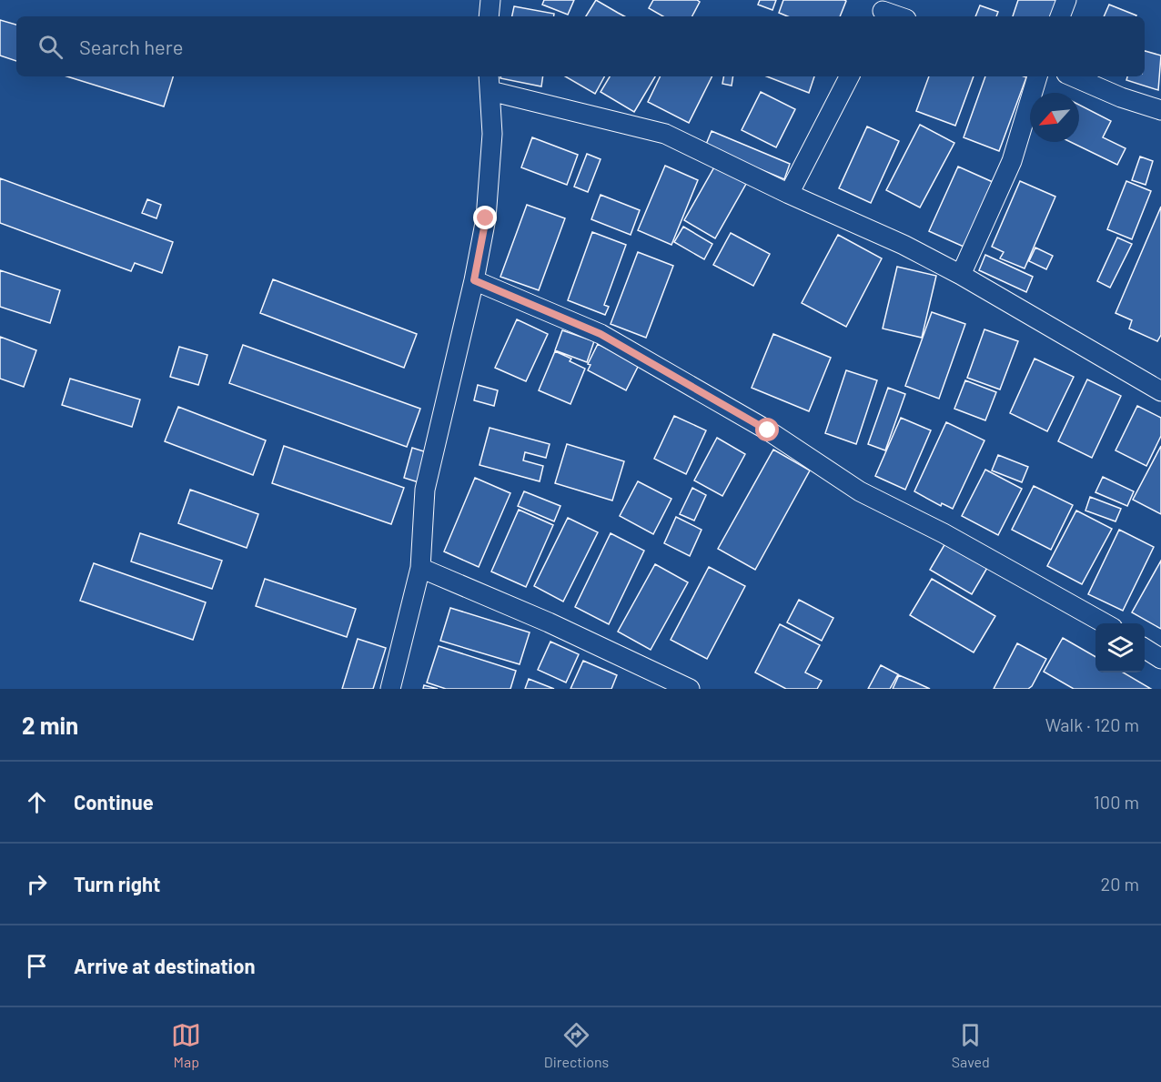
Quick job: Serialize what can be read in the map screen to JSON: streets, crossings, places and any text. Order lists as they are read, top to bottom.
{
  "north": "bottom left",
  "page": {
    "search": "Search here",
    "heading": ["2 min", "Walk · 120 m"],
    "list": [
      ["Continue", "100 m"],
      ["Turn right", "20 m"],
      "Arrive at destination"
    ],
    "nav": ["Map", "Directions", "Saved"]
  }
}
